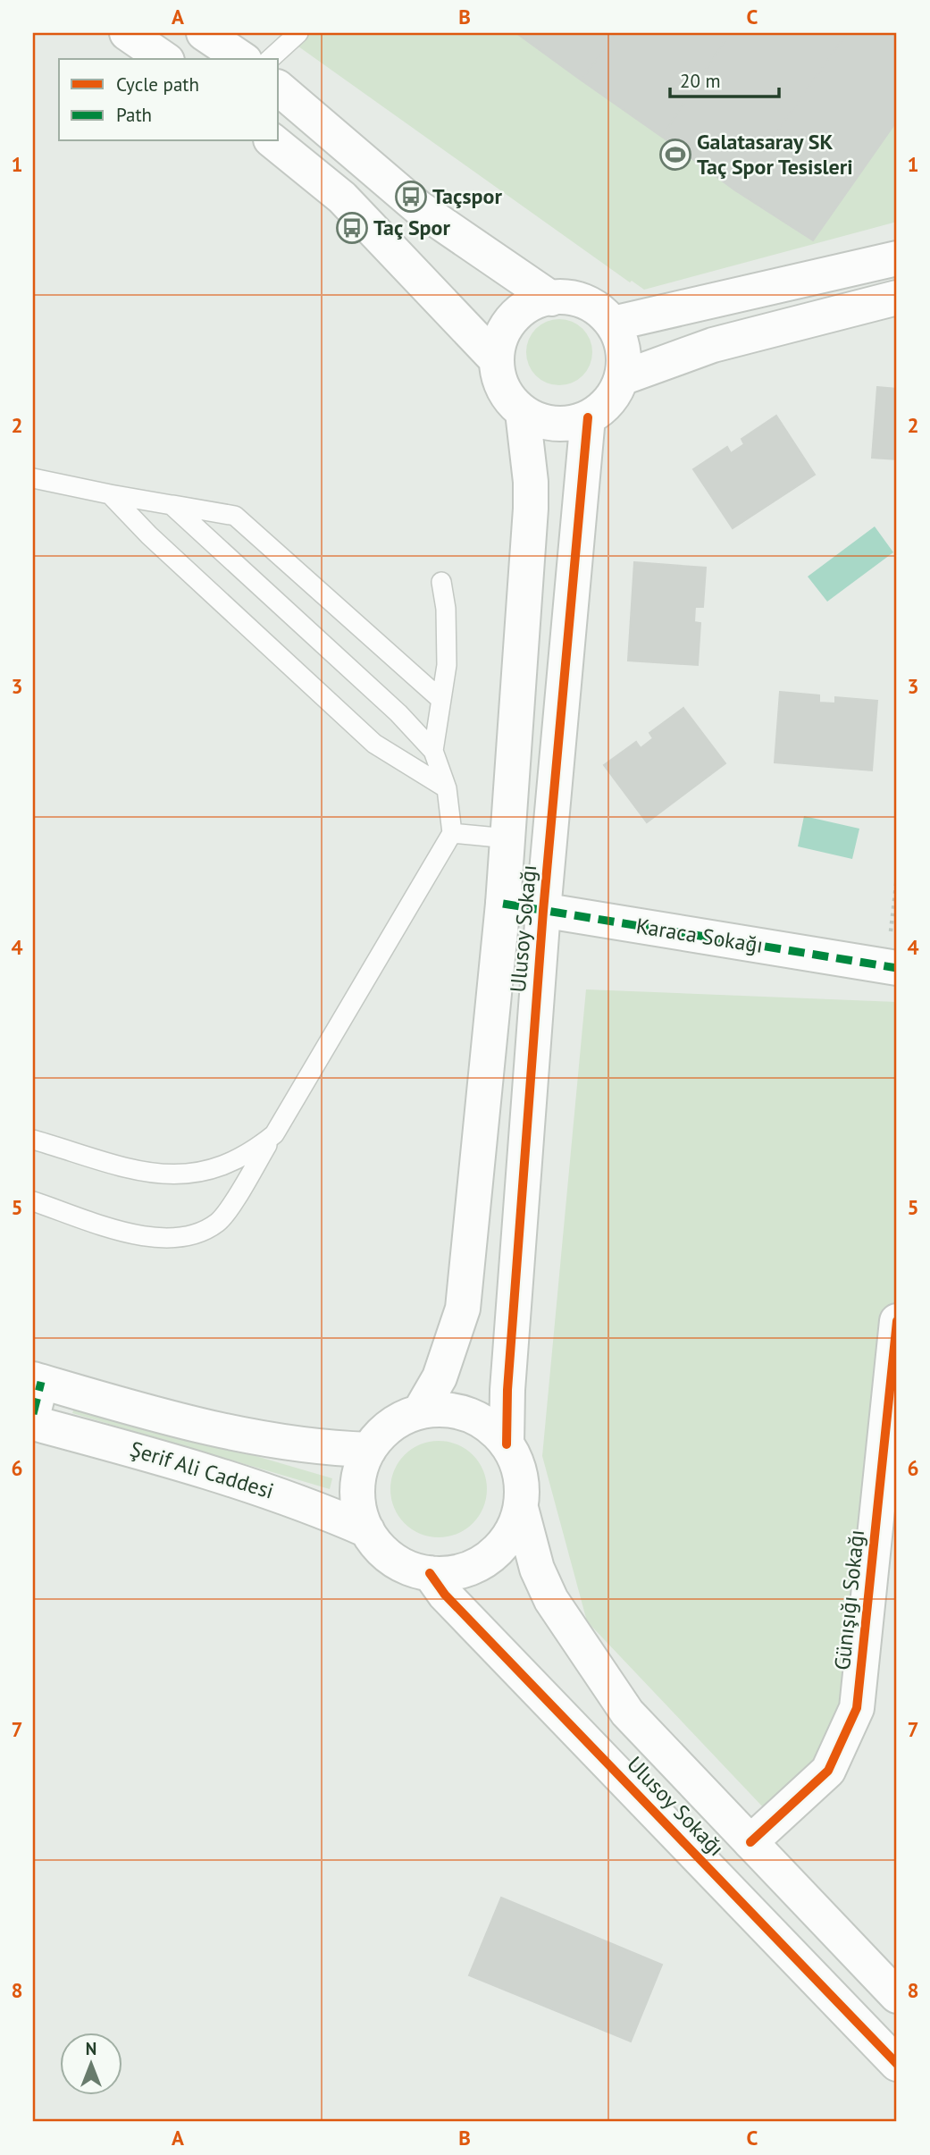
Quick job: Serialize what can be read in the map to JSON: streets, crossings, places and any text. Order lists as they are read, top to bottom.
{
  "streets": {
    "street": [
      "Ulusoy Sokağı",
      "Karaca Sokağı",
      "Şerif Ali Caddesi",
      "Günışığı Sokağı"
    ]
  },
  "crossings": [
    ["Ulusoy Sokağı", "Karaca Sokağı"],
    ["Ulusoy Sokağı", "Şerif Ali Caddesi"],
    ["Ulusoy Sokağı", "Günışığı Sokağı"]
  ],
  "places": {
    "sports": ["Galatasaray SK Taç Spor Tesisleri"],
    "bus stop": ["Taçspor", "Taç Spor"]
  },
  "legend": ["Cycle path", "Path"],
  "scale_bar": "20 m",
  "north": "top",
  "grid": {
    "columns": ["A", "B", "C"],
    "rows": [
      "1",
      "2",
      "3",
      "4",
      "5",
      "6",
      "7",
      "8"
    ]
  }
}
